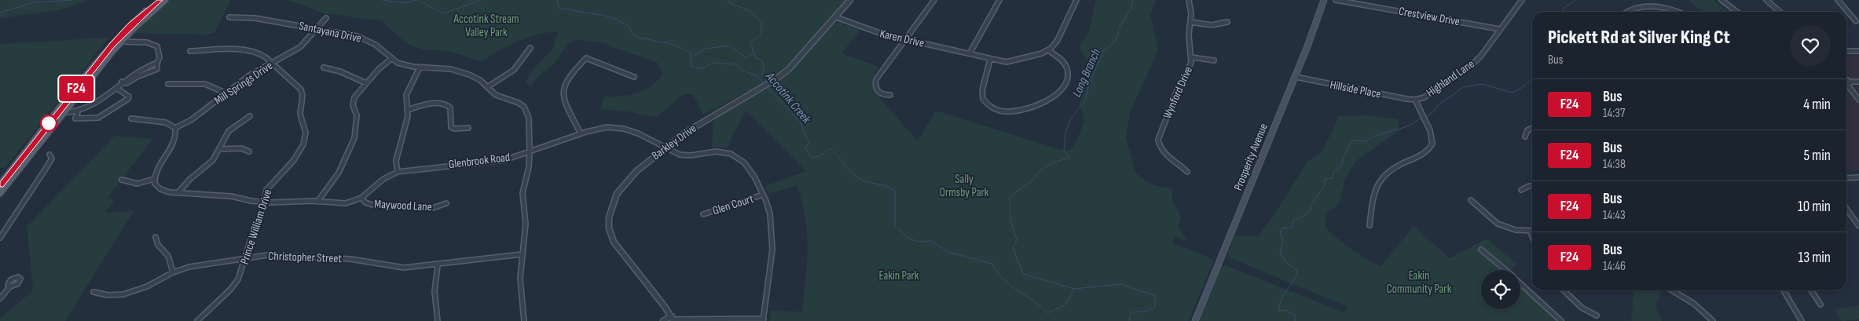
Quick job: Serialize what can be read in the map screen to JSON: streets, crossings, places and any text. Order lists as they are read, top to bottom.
{
  "streets": {
    "main road": ["Prosperity Avenue"],
    "street": [
      "Crestview Drive",
      "Santayana Drive",
      "Karen Drive",
      "Highland Lane",
      "Mill Springs Drive",
      "Hillside Place",
      "Wynford Drive",
      "Barkley Drive",
      "Glenbrook Road",
      "Glen Court",
      "Maywood Lane",
      "Prince William Drive",
      "Christopher Street"
    ]
  },
  "crossings": [
    ["Crestview Drive", "Highland Lane"],
    ["Santayana Drive", "Mill Springs Drive"],
    ["Santayana Drive", "Glenbrook Road"],
    ["Santayana Drive", "Christopher Street"],
    ["Karen Drive", "Barkley Drive"],
    ["Highland Lane", "Hillside Place"],
    ["Mill Springs Drive", "Prince William Drive"],
    ["Hillside Place", "Prosperity Avenue"],
    ["Barkley Drive", "Glenbrook Road"],
    ["Glenbrook Road", "Glen Court"],
    ["Glenbrook Road", "Maywood Lane"],
    ["Glenbrook Road", "Prince William Drive"],
    ["Prince William Drive", "Christopher Street"]
  ],
  "water": ["Long Branch", "Accotink Creek"],
  "parks": [
    "Accotink Stream Valley Park",
    "Sally Ormsby Park",
    "Eakin Park",
    "Eakin Community Park"
  ],
  "lines": ["bus line F24"],
  "page": {
    "on_map": "F24",
    "heading": ["Pickett Rd at Silver King Ct", "Bus"],
    "list": [
      {
        "mark": "F24",
        "name": "Bus",
        "note": "14:37",
        "value": "4 min"
      },
      {
        "mark": "F24",
        "name": "Bus",
        "note": "14:38",
        "value": "5 min"
      },
      {
        "mark": "F24",
        "name": "Bus",
        "note": "14:43",
        "value": "10 min"
      },
      {
        "mark": "F24",
        "name": "Bus",
        "note": "14:46",
        "value": "13 min"
      }
    ]
  }
}
